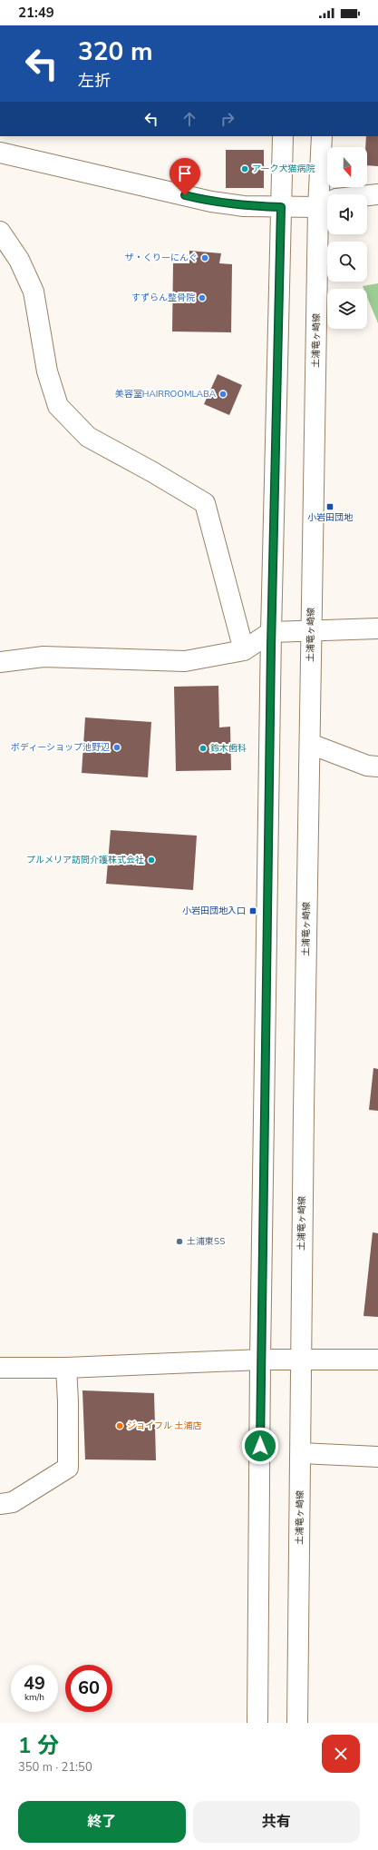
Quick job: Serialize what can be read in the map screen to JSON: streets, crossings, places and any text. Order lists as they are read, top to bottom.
{
  "streets": {
    "main road": ["土浦竜ヶ崎線"]
  },
  "places": {
    "other": [
      "アーク犬猫病院",
      "ザ・くりーにんぐ",
      "すずらん整骨院",
      "美容室HAIRROOMLABA",
      "ボディーショップ池野辺",
      "鈴木歯科",
      "プルメリア訪問介護株式会社",
      "土浦東SS",
      "ジョイフル 土浦店"
    ],
    "transit": ["小岩田団地", "小岩田団地入口"]
  },
  "north": "bottom",
  "page": {
    "status": "21:49",
    "turn": ["320 m", "左折"],
    "speed": "49 km/h",
    "limit": "60",
    "heading": ["1 分", "350 m · 21:50"],
    "buttons": ["終了", "共有"]
  }
}
